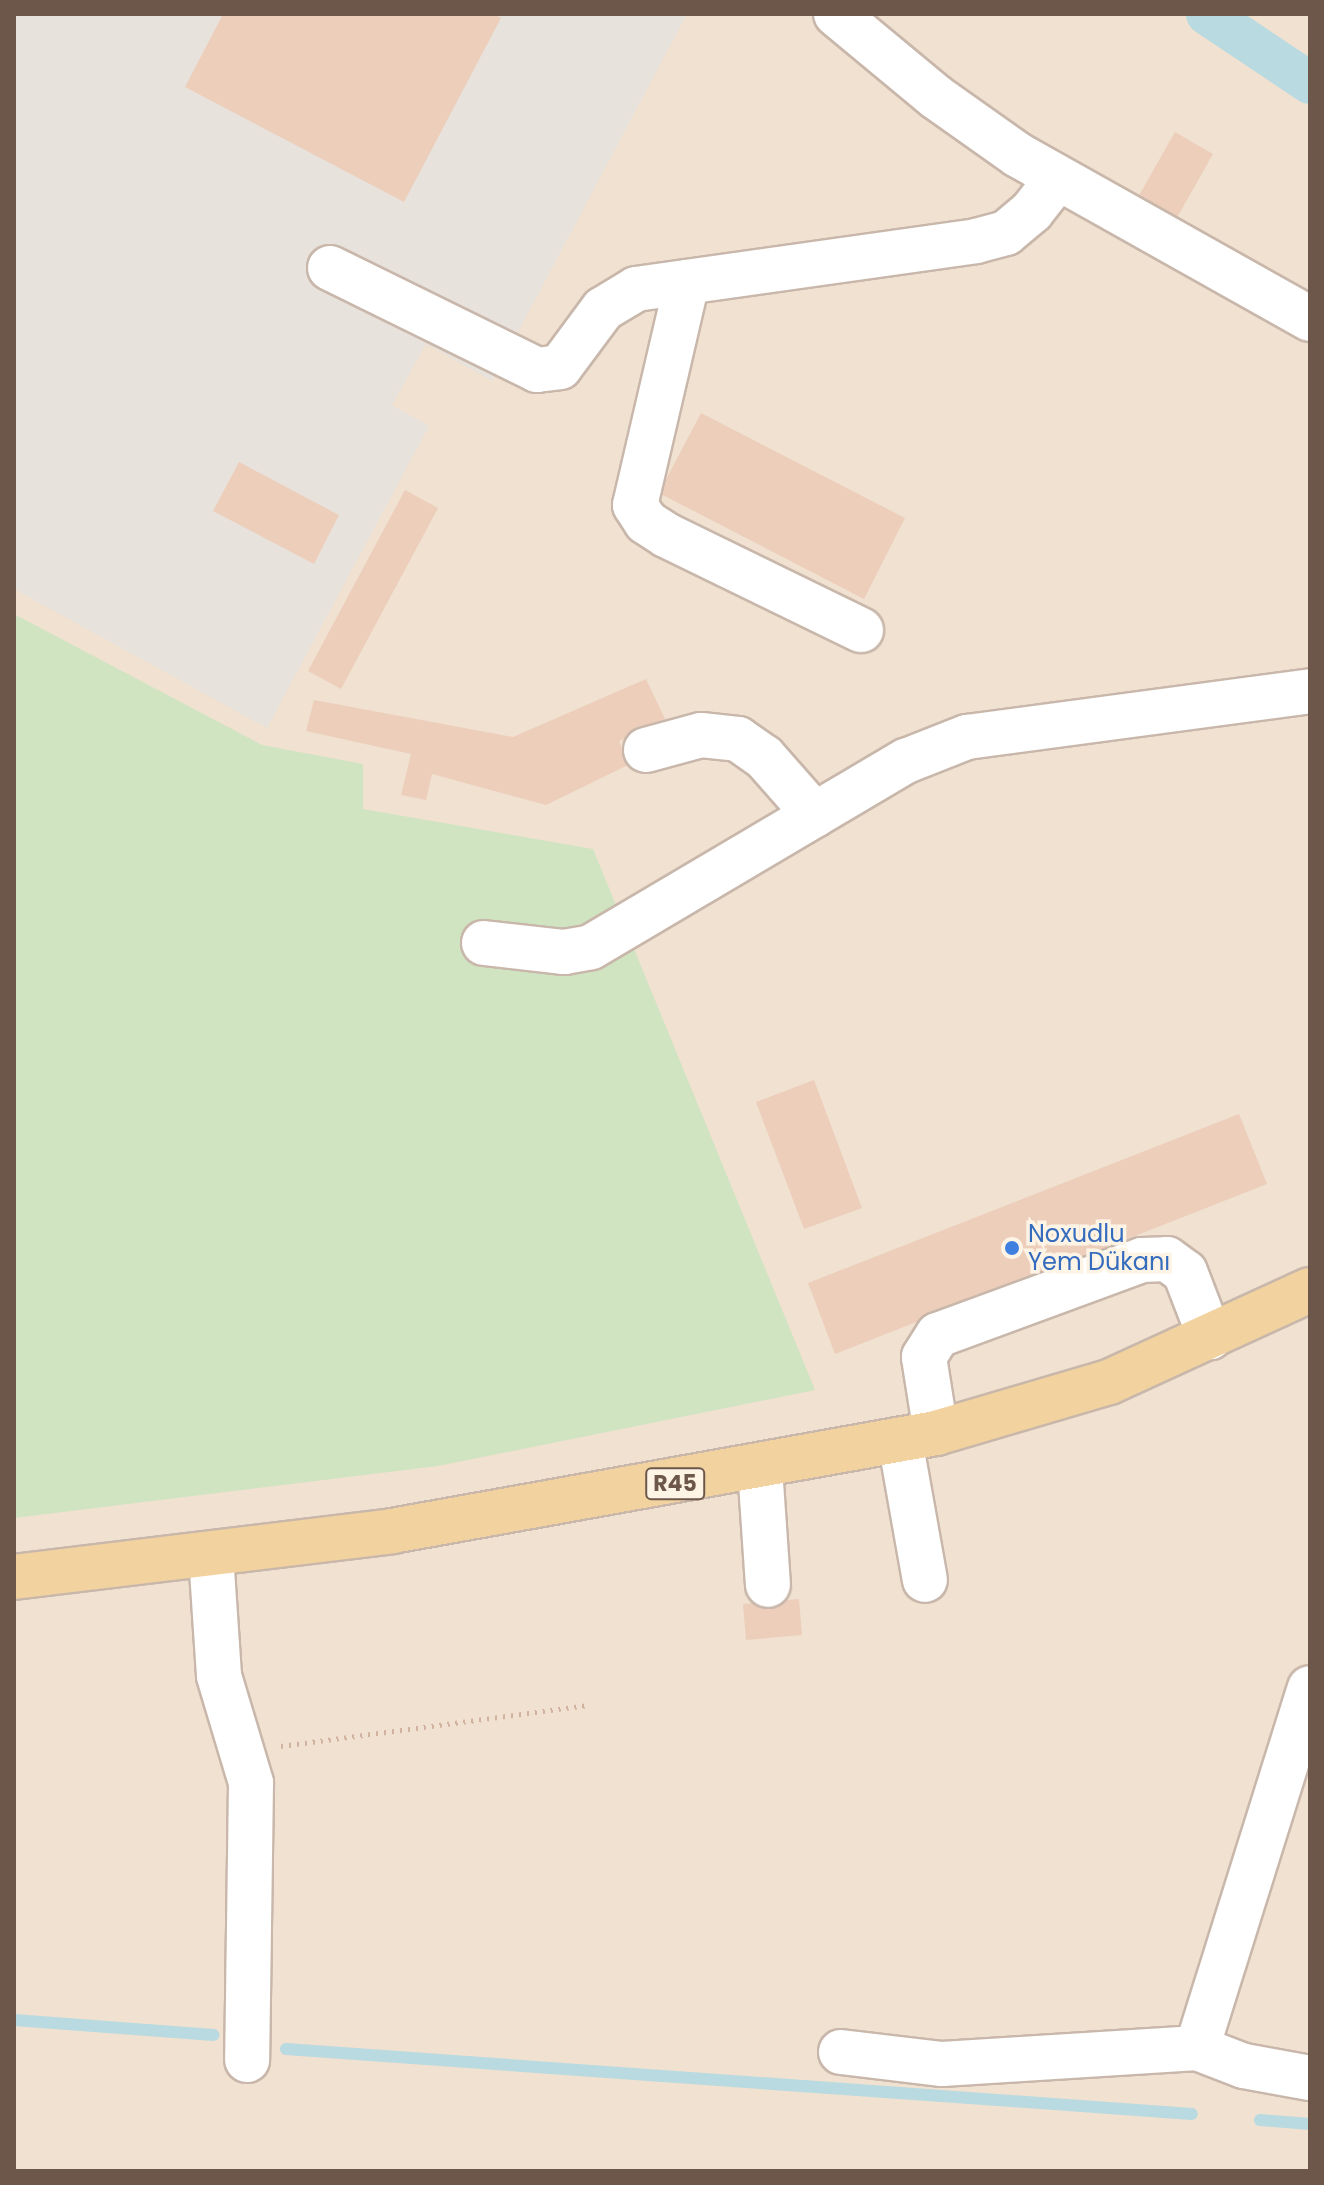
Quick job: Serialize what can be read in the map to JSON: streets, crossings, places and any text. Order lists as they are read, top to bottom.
{
  "streets": {
    "main road": ["R45"]
  },
  "places": ["Noxudlu Yem Dükanı"]
}
